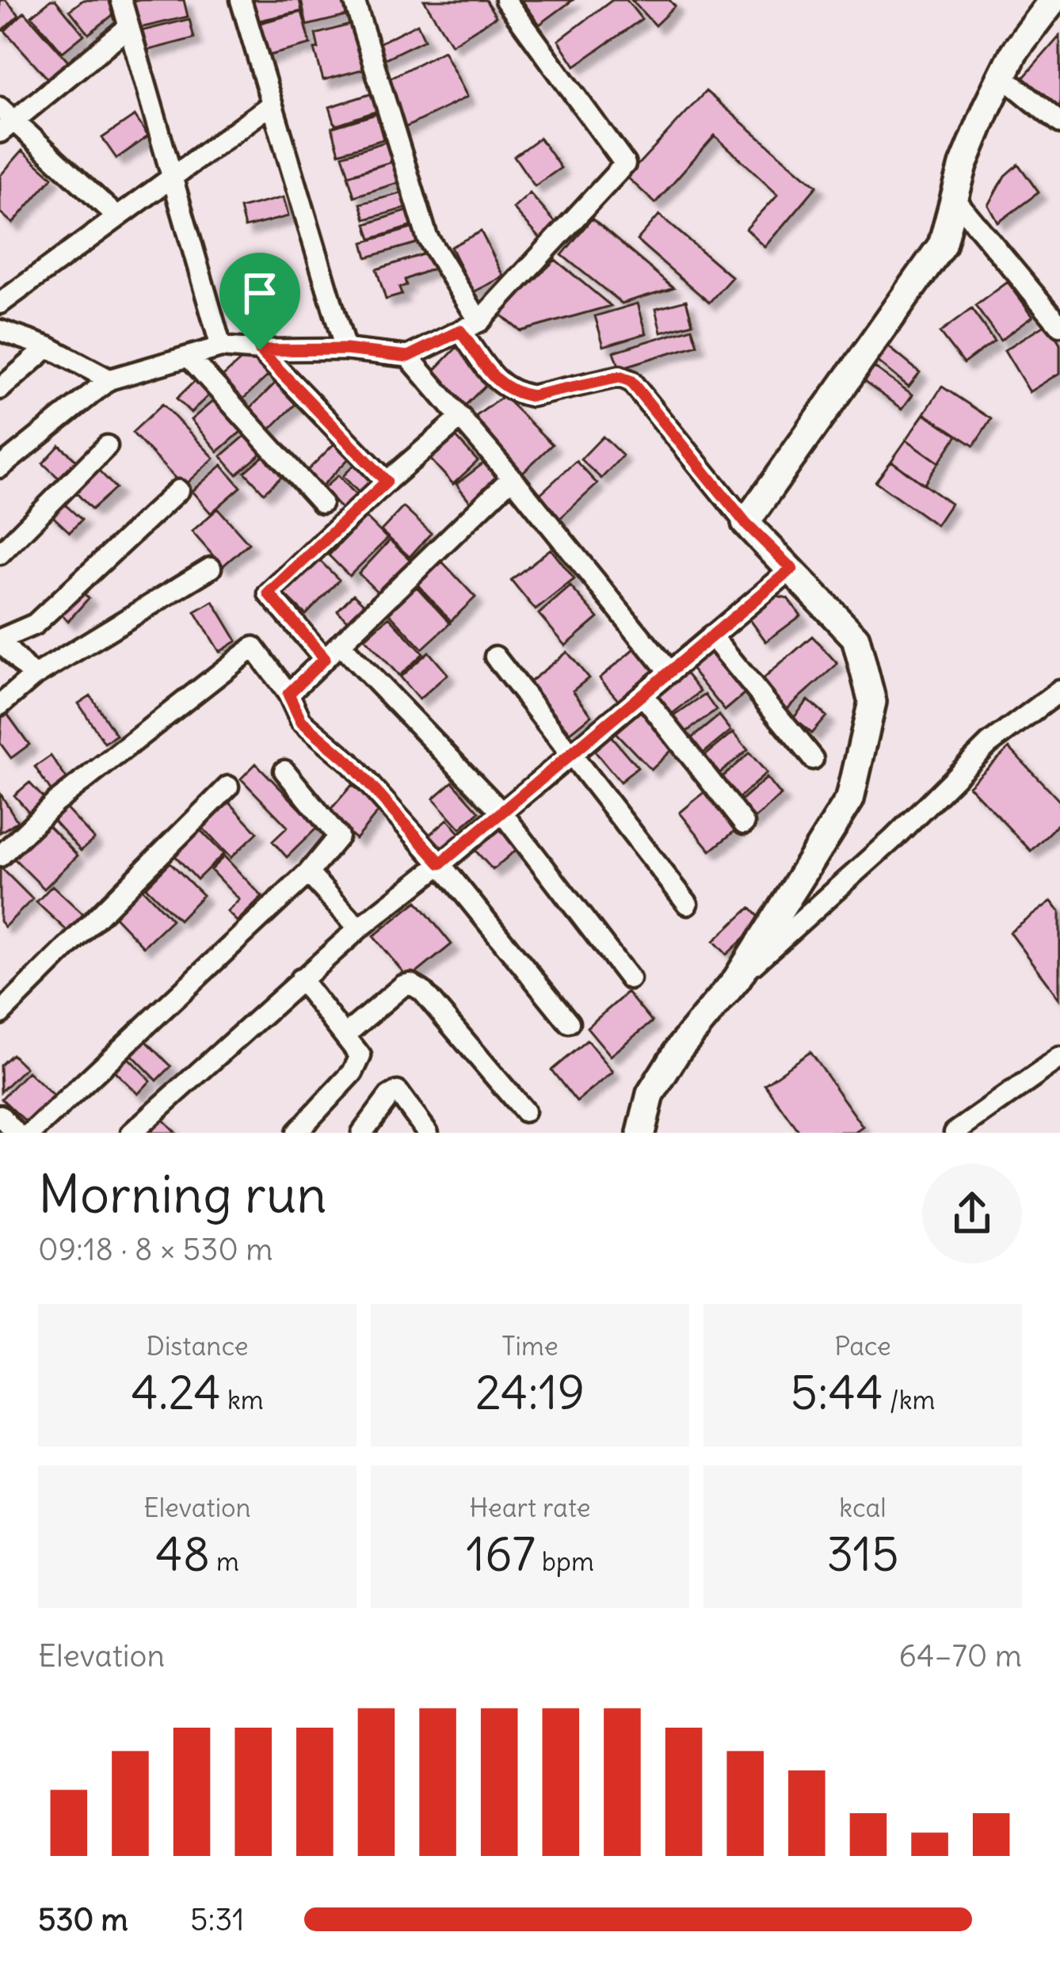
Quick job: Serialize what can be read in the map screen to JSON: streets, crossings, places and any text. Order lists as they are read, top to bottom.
{
  "page": {
    "heading": ["Morning run", "09:18 · 8 × 530 m"],
    "stats": [
      ["Distance", "4.24 km"],
      ["Time", "24:19"],
      ["Pace", "5:44 /km"],
      ["Elevation", "48 m"],
      ["Heart rate", "167 bpm"],
      ["kcal", "315"]
    ],
    "chart": ["Elevation", "64–70 m"],
    "list": [
      {
        "name": "530 m",
        "note": "5:31"
      }
    ]
  }
}
